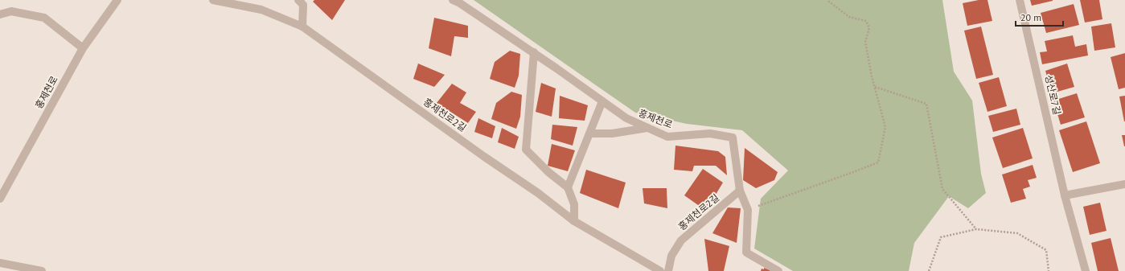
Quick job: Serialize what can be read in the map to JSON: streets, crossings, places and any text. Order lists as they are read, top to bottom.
{
  "streets": {
    "street": ["홍제천로", "성산로7길", "홍제천로2길"]
  },
  "crossings": [
    ["홍제천로", "홍제천로2길"]
  ],
  "scale_bar": "20 m"
}
